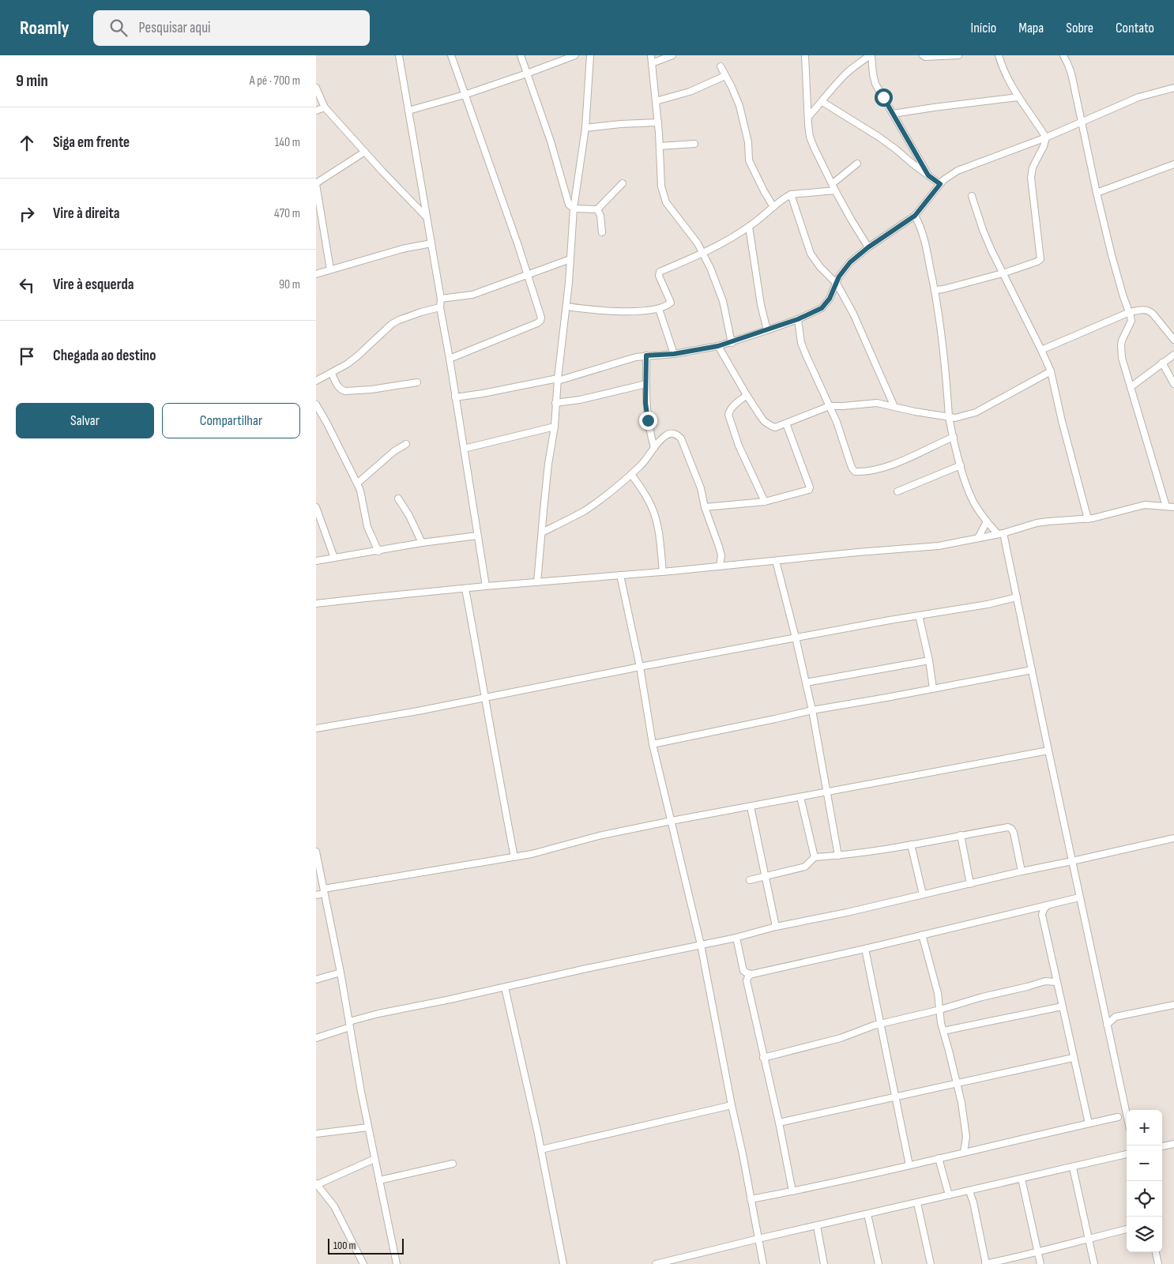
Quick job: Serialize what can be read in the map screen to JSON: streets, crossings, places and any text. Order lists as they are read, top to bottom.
{
  "scale_bar": "100 m",
  "page": {
    "header": "Roamly",
    "search": "Pesquisar aqui",
    "nav": [
      "Início",
      "Mapa",
      "Sobre",
      "Contato"
    ],
    "heading": ["9 min", "A pé · 700 m"],
    "list": [
      ["Siga em frente", "140 m"],
      ["Vire à direita", "470 m"],
      ["Vire à esquerda", "90 m"],
      "Chegada ao destino"
    ],
    "buttons": ["Salvar", "Compartilhar"],
    "map_buttons": ["+", "−"],
    "scale": "100 m"
  }
}
